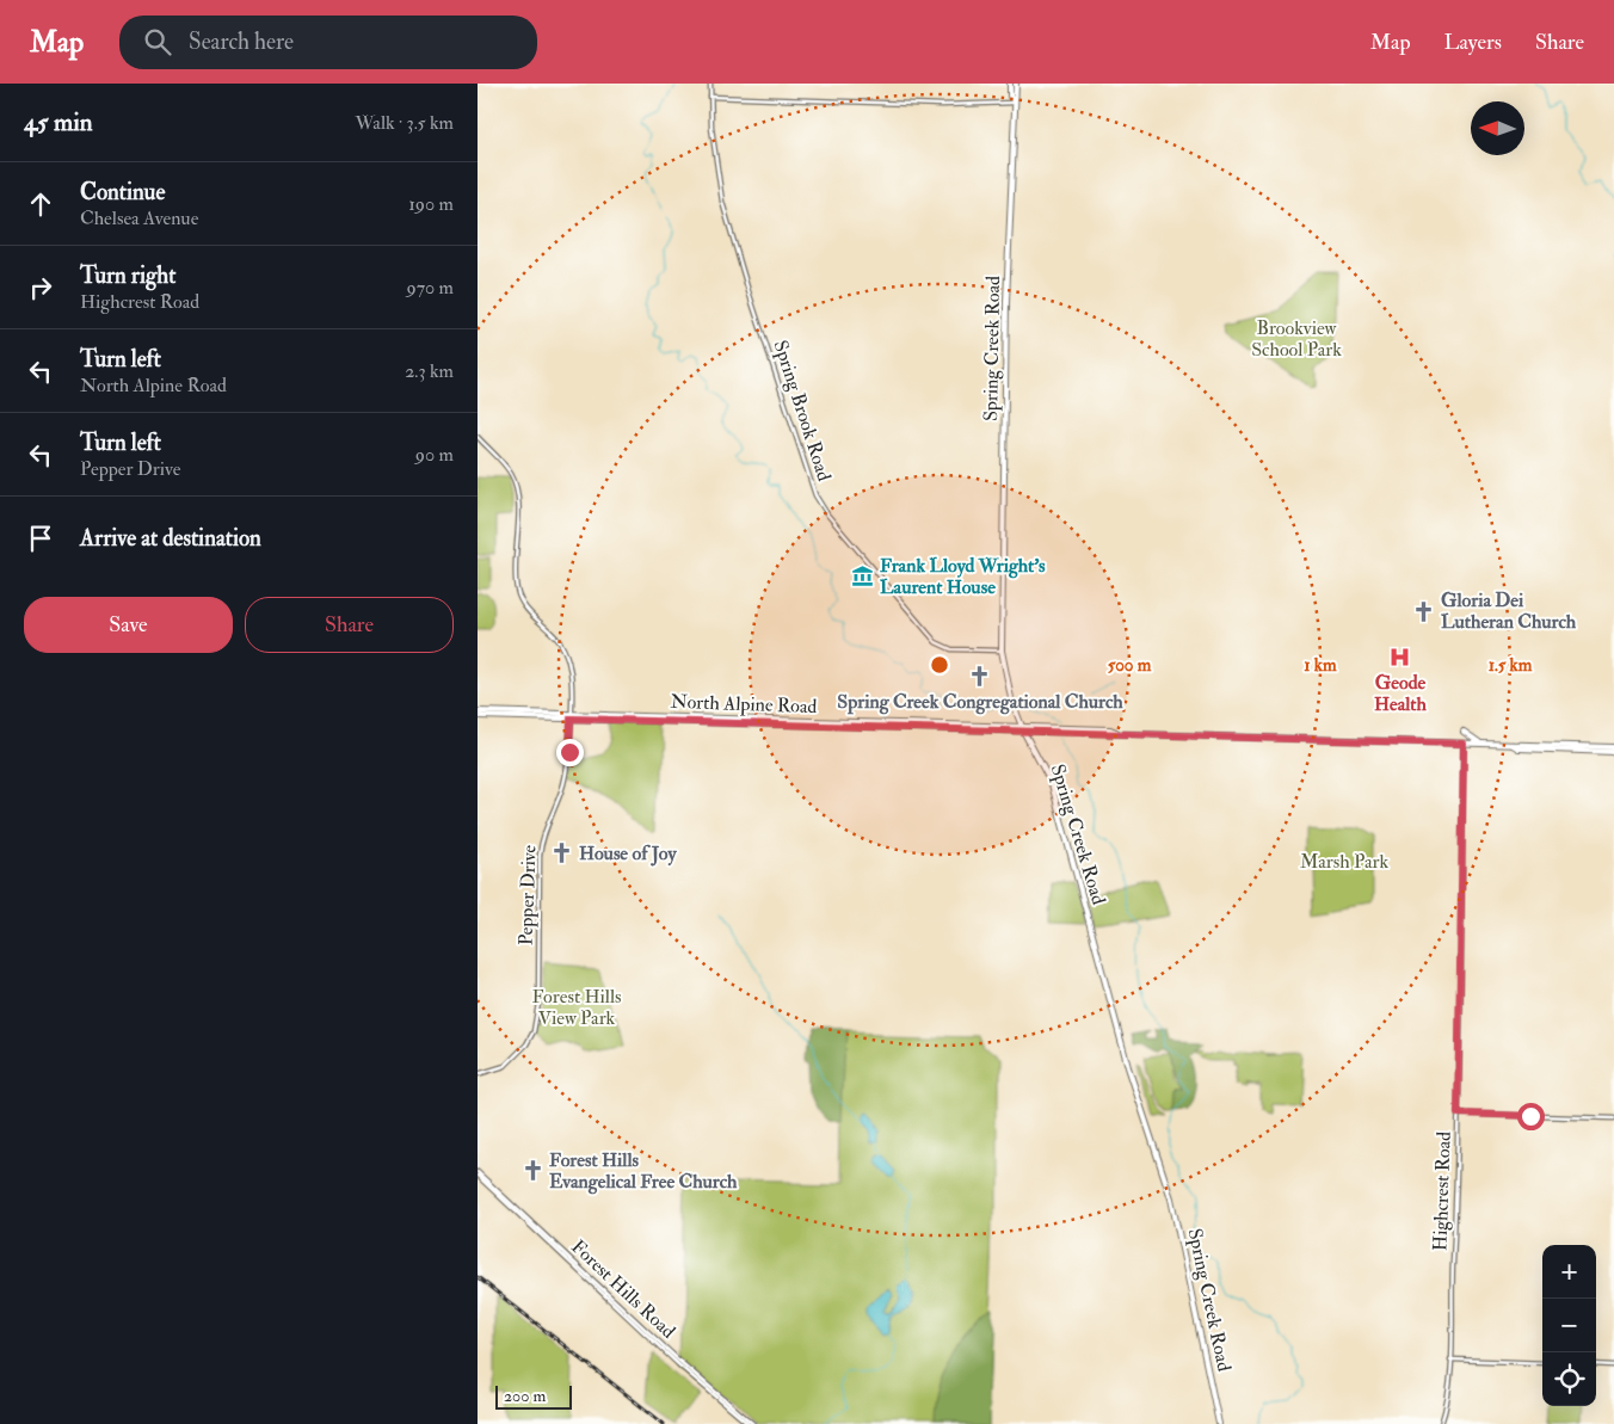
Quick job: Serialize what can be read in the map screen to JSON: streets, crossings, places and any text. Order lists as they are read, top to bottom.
{
  "streets": {
    "main road": ["Spring Creek Road", "North Alpine Road"],
    "street": [
      "Spring Brook Road",
      "Pepper Drive",
      "Highcrest Road",
      "Forest Hills Road"
    ]
  },
  "crossings": [
    ["Spring Creek Road", "Spring Brook Road"],
    ["Spring Creek Road", "North Alpine Road"],
    ["North Alpine Road", "Pepper Drive"],
    ["North Alpine Road", "Highcrest Road"]
  ],
  "parks": ["Brookview School Park", "Marsh Park", "Forest Hills View Park"],
  "places": {
    "museum": ["Frank Lloyd Wright's Laurent House"],
    "church": [
      "Gloria Dei Lutheran Church",
      "Spring Creek Congregational Church",
      "House of Joy",
      "Forest Hills Evangelical Free Church"
    ],
    "hospital": ["Geode Health"]
  },
  "scale_bar": "200 m",
  "north": "left",
  "page": {
    "header": "Map",
    "search": "Search here",
    "nav": ["Map", "Layers", "Share"],
    "heading": ["45 min", "Walk · 3.5 km"],
    "list": [
      ["Continue", "Chelsea Avenue", "190 m"],
      ["Turn right", "Highcrest Road", "970 m"],
      ["Turn left", "North Alpine Road", "2.3 km"],
      ["Turn left", "Pepper Drive", "90 m"],
      "Arrive at destination"
    ],
    "buttons": ["Save", "Share"],
    "map_buttons": ["+", "−"],
    "scale": "200 m"
  },
  "rings": ["500 m", "1 km", "1.5 km"]
}
